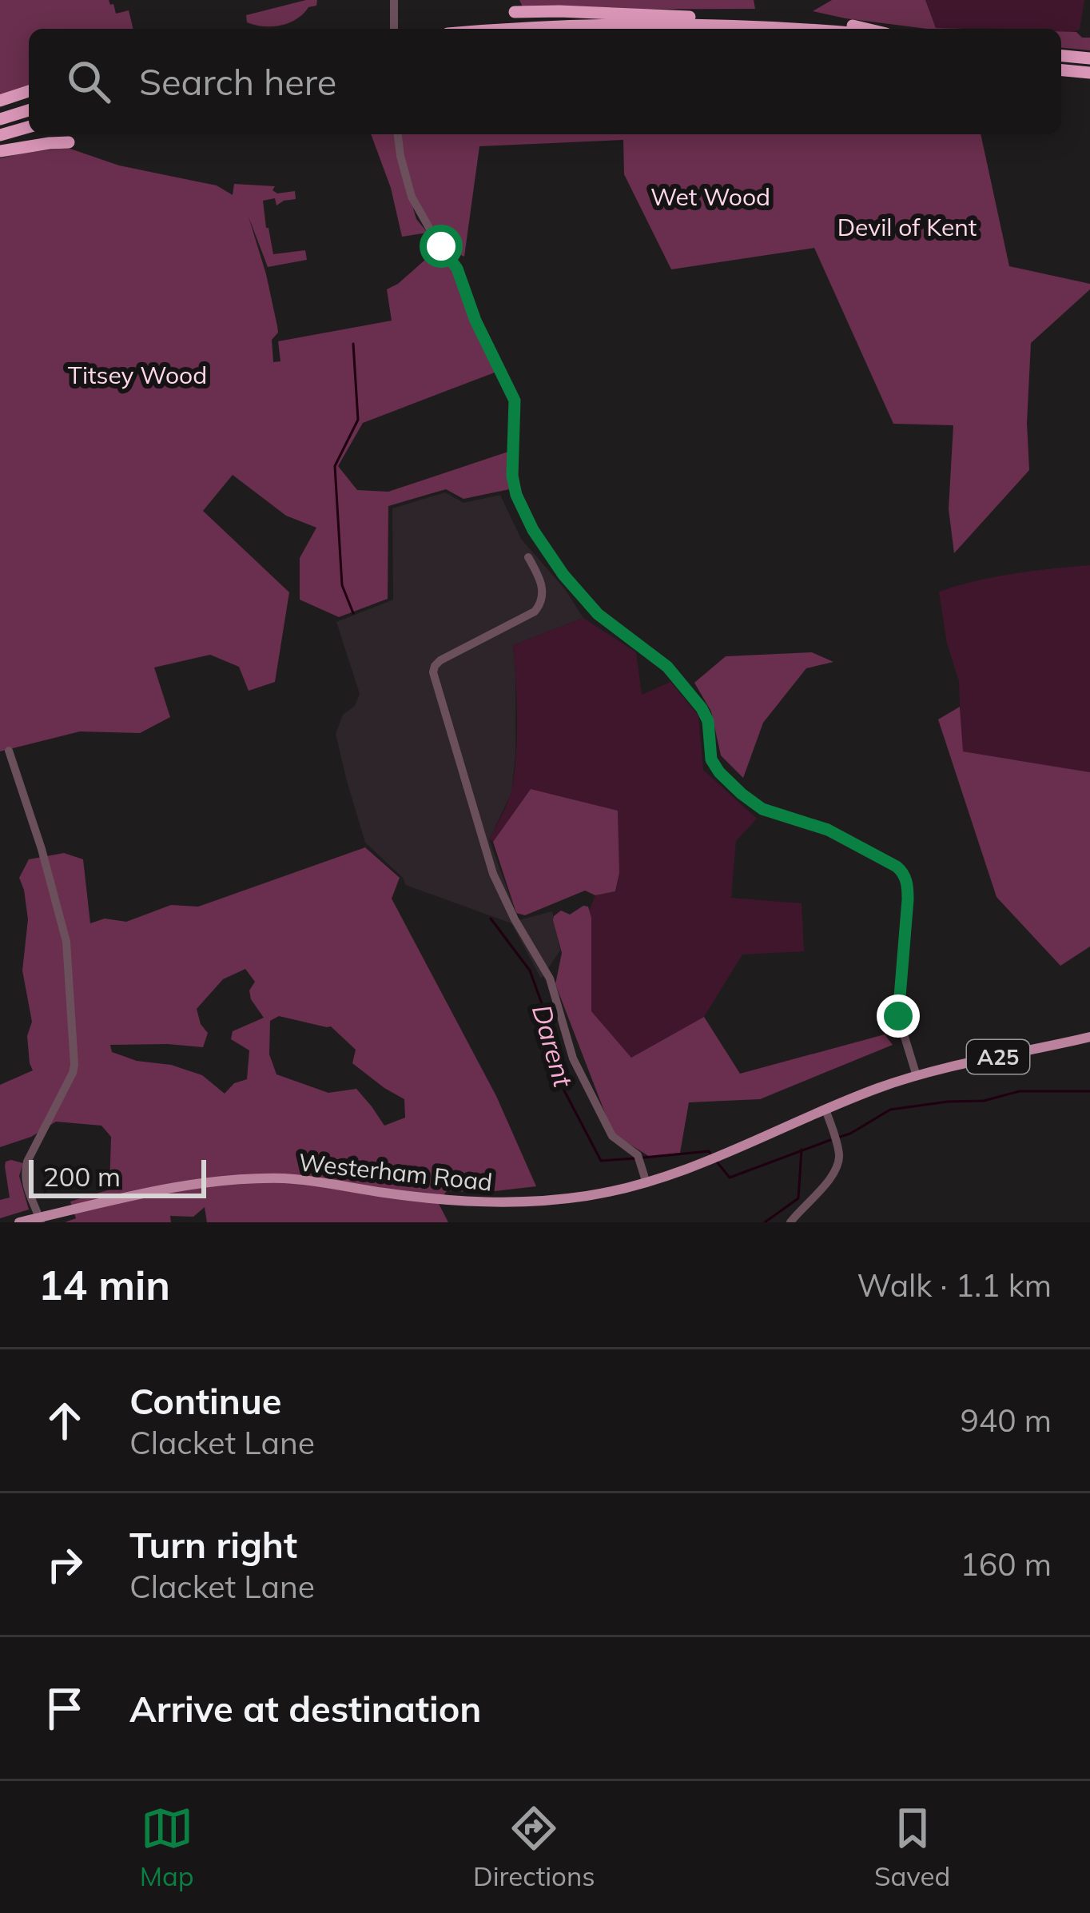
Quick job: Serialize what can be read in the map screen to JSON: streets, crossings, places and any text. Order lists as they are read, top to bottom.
{
  "streets": {
    "main road": ["A25", "Westerham Road"]
  },
  "water": ["Darent"],
  "parks": ["Wet Wood", "Devil of Kent", "Titsey Wood"],
  "scale_bar": "200 m",
  "page": {
    "search": "Search here",
    "scale": "200 m",
    "heading": ["14 min", "Walk · 1.1 km"],
    "list": [
      ["Continue", "Clacket Lane", "940 m"],
      ["Turn right", "Clacket Lane", "160 m"],
      "Arrive at destination"
    ],
    "nav": ["Map", "Directions", "Saved"]
  }
}
